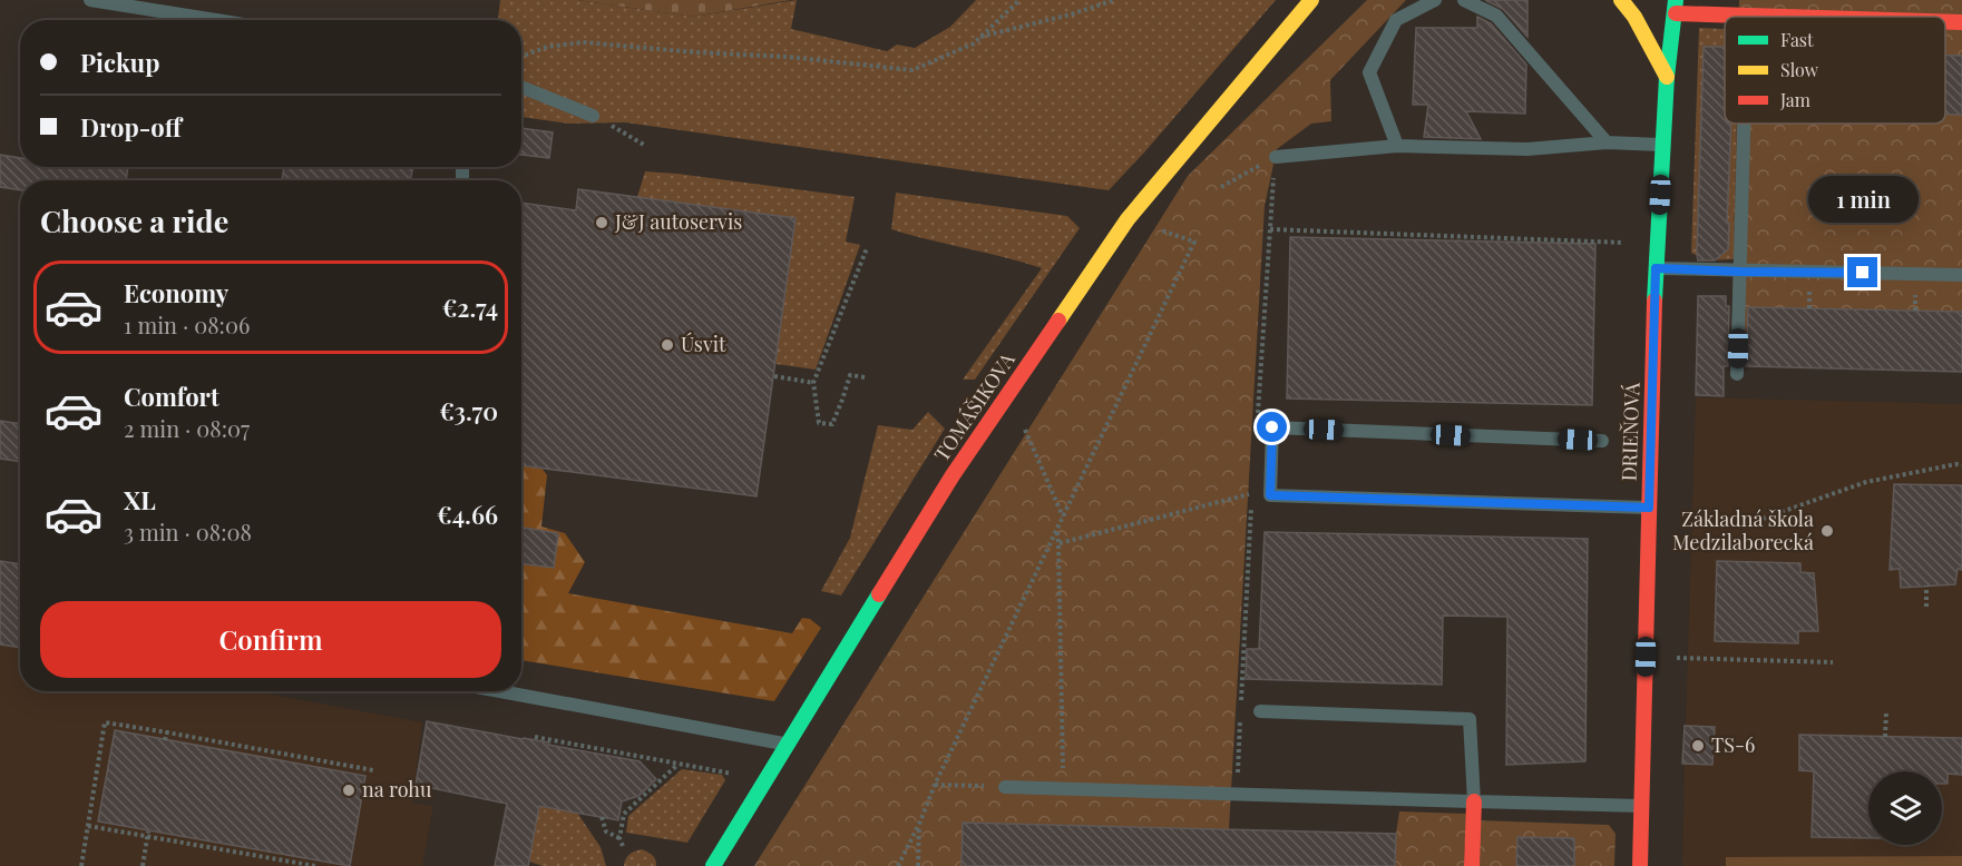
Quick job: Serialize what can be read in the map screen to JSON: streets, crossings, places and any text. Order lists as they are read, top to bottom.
{
  "streets": {
    "street": ["TOMÁŠIKOVA", "DRIEŇOVÁ"]
  },
  "places": [
    "J&J autoservis",
    "Úsvit",
    "Základná škola Medzilaborecká",
    "TS-6",
    "na rohu"
  ],
  "legend": ["Fast", "Slow", "Jam"],
  "page": {
    "banner": ["Pickup", "Drop-off"],
    "bubble": "1 min",
    "heading": "Choose a ride",
    "list": [
      {
        "name": "Economy",
        "note": "1 min · 08:06",
        "value": "€2.74"
      },
      {
        "name": "Comfort",
        "note": "2 min · 08:07",
        "value": "€3.70"
      },
      {
        "name": "XL",
        "note": "3 min · 08:08",
        "value": "€4.66"
      }
    ],
    "buttons": "Confirm"
  }
}
